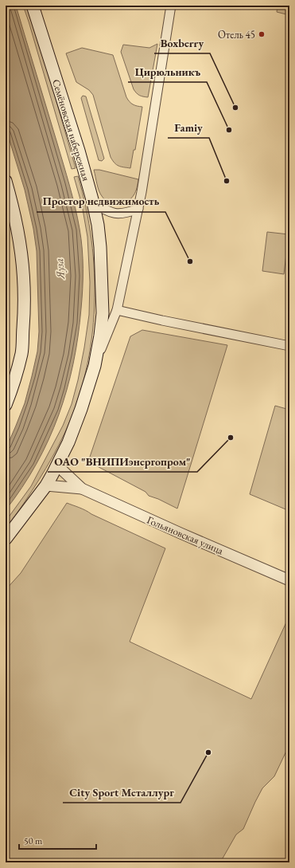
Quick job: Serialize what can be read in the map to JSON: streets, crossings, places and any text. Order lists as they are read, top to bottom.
{
  "streets": {
    "main road": ["Семёновская набережная"],
    "street": ["Гольяновская улица"]
  },
  "crossings": [
    ["Семёновская набережная", "Гольяновская улица"]
  ],
  "water": ["Яуза"],
  "places": [
    "Отель 45",
    "Boxberry",
    "Цирюльникъ",
    "Famiy",
    "Простор недвижимость",
    "ОАО \"ВНИПИэнергопром\"",
    "City Sport Металлург"
  ],
  "scale_bar": "50 m"
}
